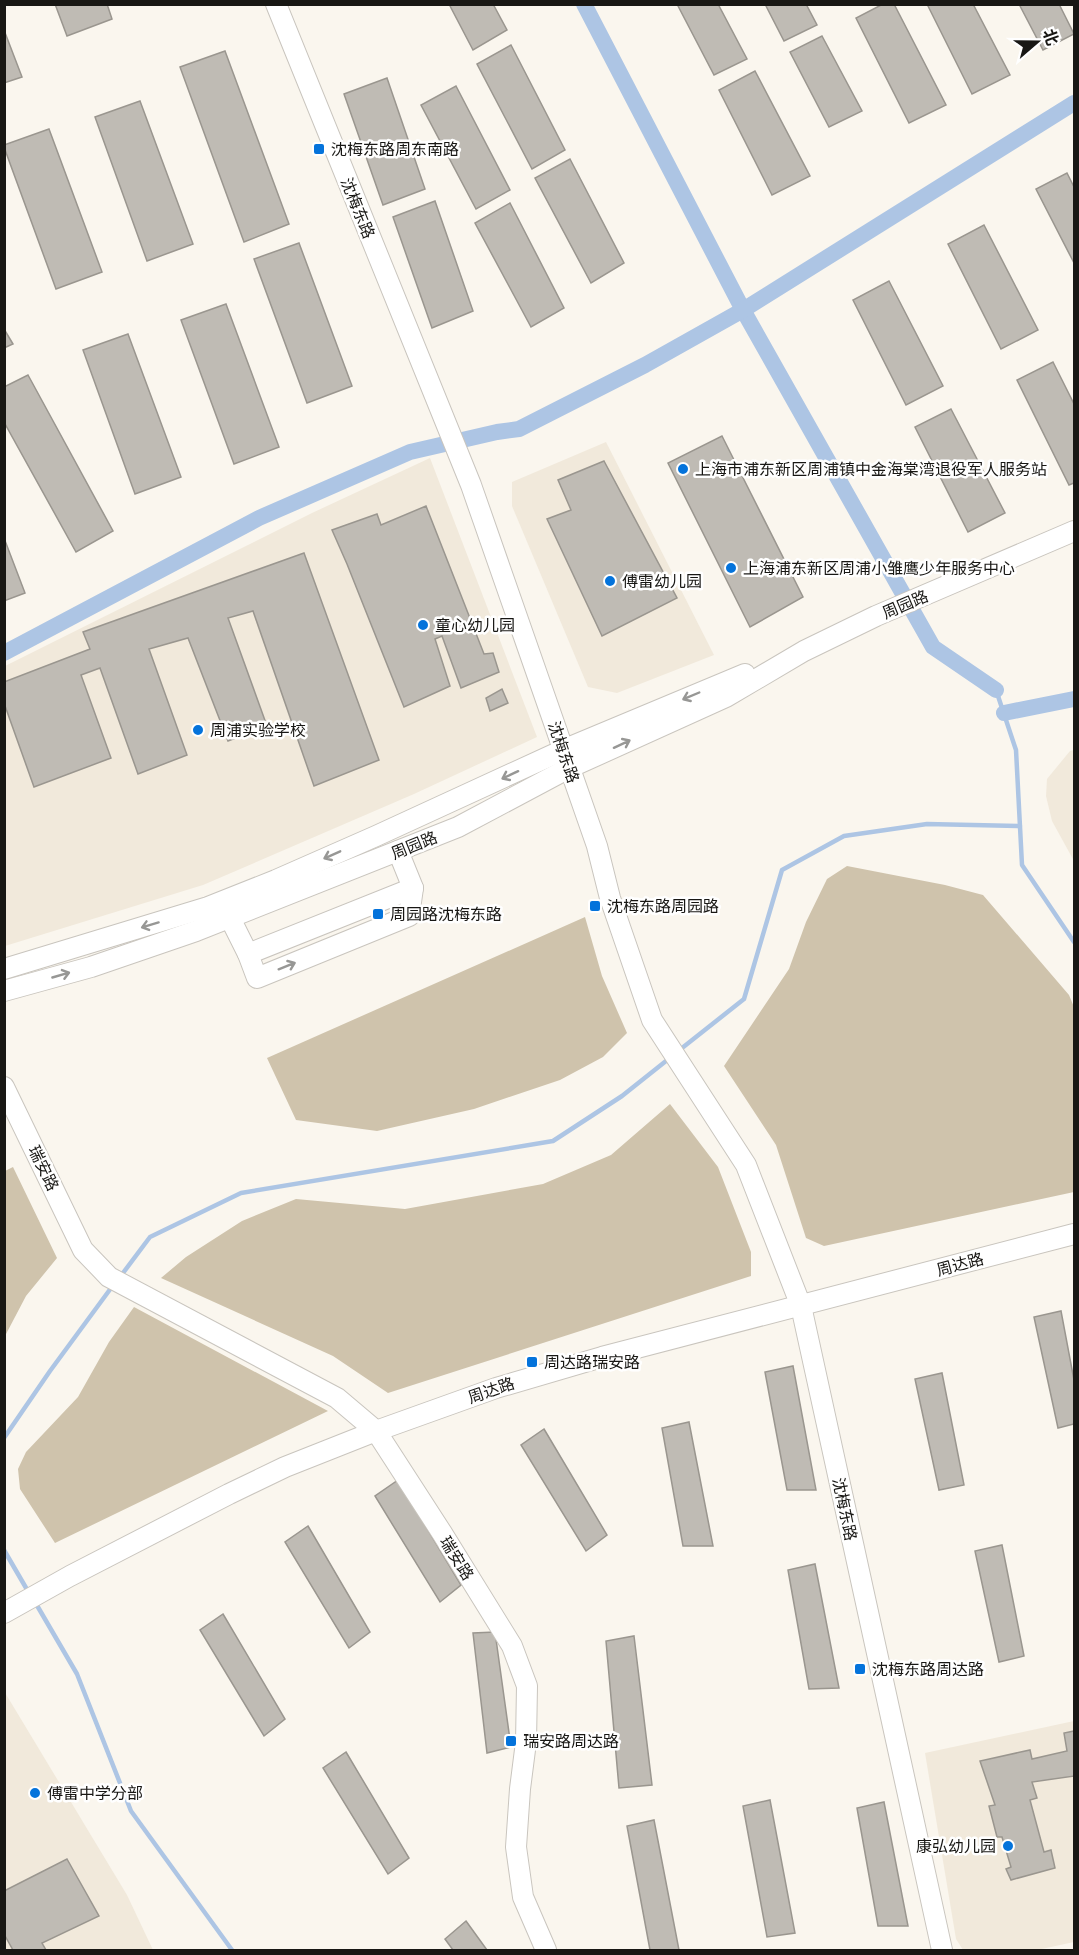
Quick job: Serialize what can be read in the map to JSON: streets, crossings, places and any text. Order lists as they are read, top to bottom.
{
  "streets": {
    "street": [
      "沈梅东路",
      "周园路",
      "瑞安路",
      "周达路"
    ]
  },
  "crossings": [
    ["沈梅东路", "周园路"],
    ["沈梅东路", "周达路"],
    ["瑞安路", "周达路"]
  ],
  "places": {
    "transit": [
      "沈梅东路周东南路",
      "沈梅东路周园路",
      "周园路沈梅东路",
      "周达路瑞安路",
      "沈梅东路周达路",
      "瑞安路周达路"
    ],
    "other": [
      "上海市浦东新区周浦镇中金海棠湾退役军人服务站",
      "上海浦东新区周浦小雏鹰少年服务中心",
      "傅雷幼儿园",
      "童心幼儿园",
      "周浦实验学校",
      "傅雷中学分部",
      "康弘幼儿园"
    ]
  },
  "north": "right"
}
